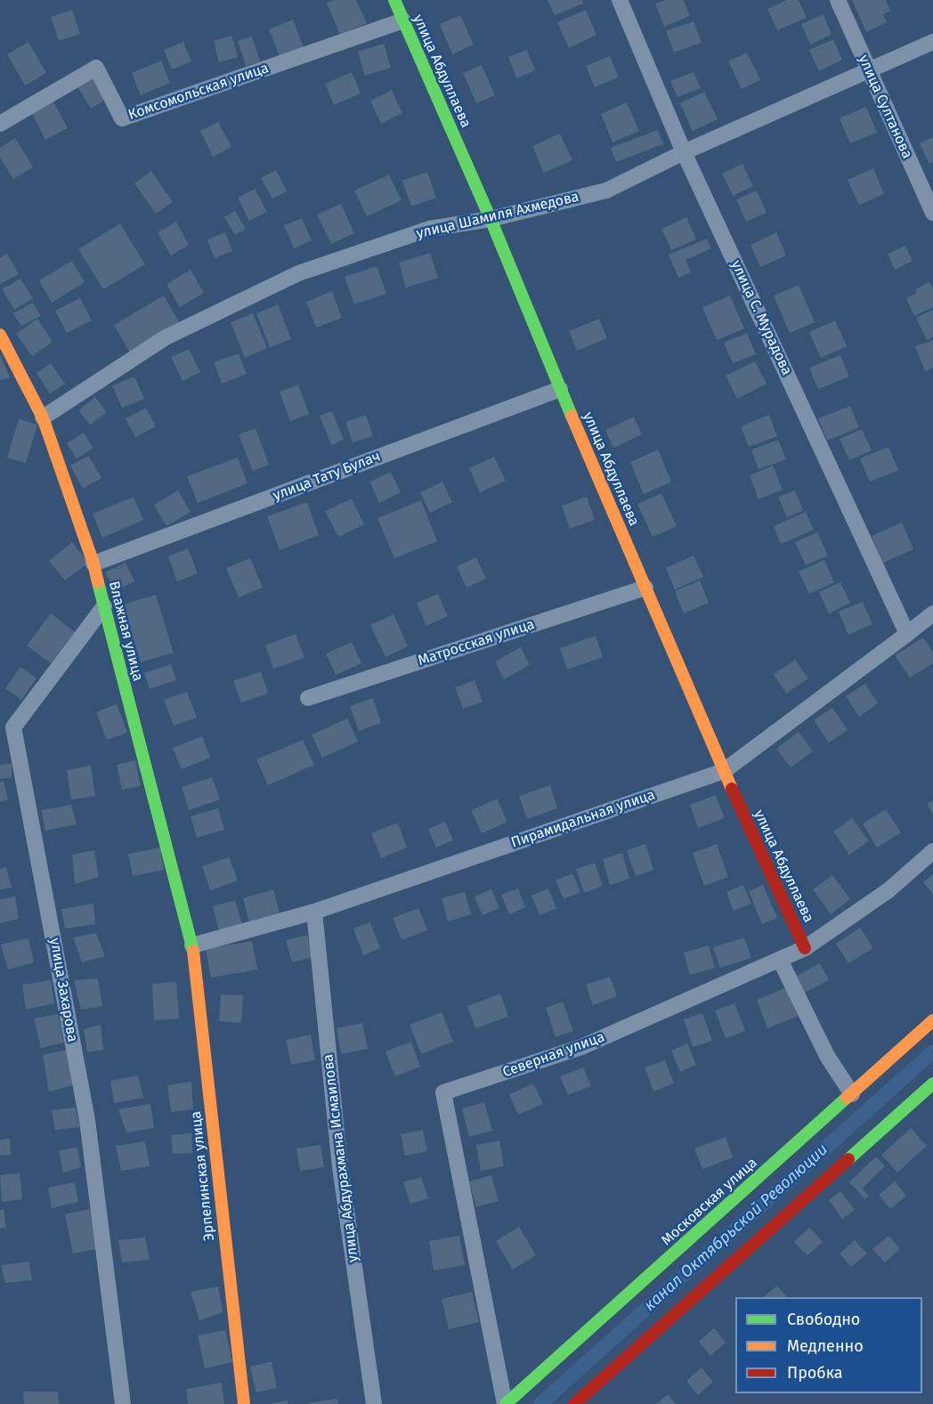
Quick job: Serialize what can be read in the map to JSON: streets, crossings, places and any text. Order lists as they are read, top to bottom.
{
  "streets": {
    "street": [
      "улица Абдуллаева",
      "Комсомольская улица",
      "улица Султанова",
      "улица Шамиля Ахмедова",
      "улица С. Мурадова",
      "улица Тату Булач",
      "Влажная улица",
      "Матросская улица",
      "Пирамидальная улица",
      "улица Захарова",
      "Северная улица",
      "улица Абдурахмана Исмаилова",
      "Эрпелинская улица",
      "Московская улица"
    ]
  },
  "crossings": [
    ["улица Абдуллаева", "Комсомольская улица"],
    ["улица Абдуллаева", "улица Шамиля Ахмедова"],
    ["улица Абдуллаева", "улица Тату Булач"],
    ["улица Абдуллаева", "Матросская улица"],
    ["улица Абдуллаева", "Пирамидальная улица"],
    ["улица Абдуллаева", "Северная улица"],
    ["улица Султанова", "улица Шамиля Ахмедова"],
    ["улица Шамиля Ахмедова", "улица С. Мурадова"],
    ["улица Шамиля Ахмедова", "Влажная улица"],
    ["улица С. Мурадова", "Пирамидальная улица"],
    ["улица Тату Булач", "Влажная улица"],
    ["Влажная улица", "Пирамидальная улица"],
    ["Влажная улица", "улица Захарова"],
    ["Влажная улица", "Эрпелинская улица"],
    ["Пирамидальная улица", "улица Абдурахмана Исмаилова"],
    ["Пирамидальная улица", "Эрпелинская улица"],
    ["Северная улица", "Московская улица"]
  ],
  "water": ["канал Октябрьской Революции"],
  "legend": ["Свободно", "Медленно", "Пробка"]
}
